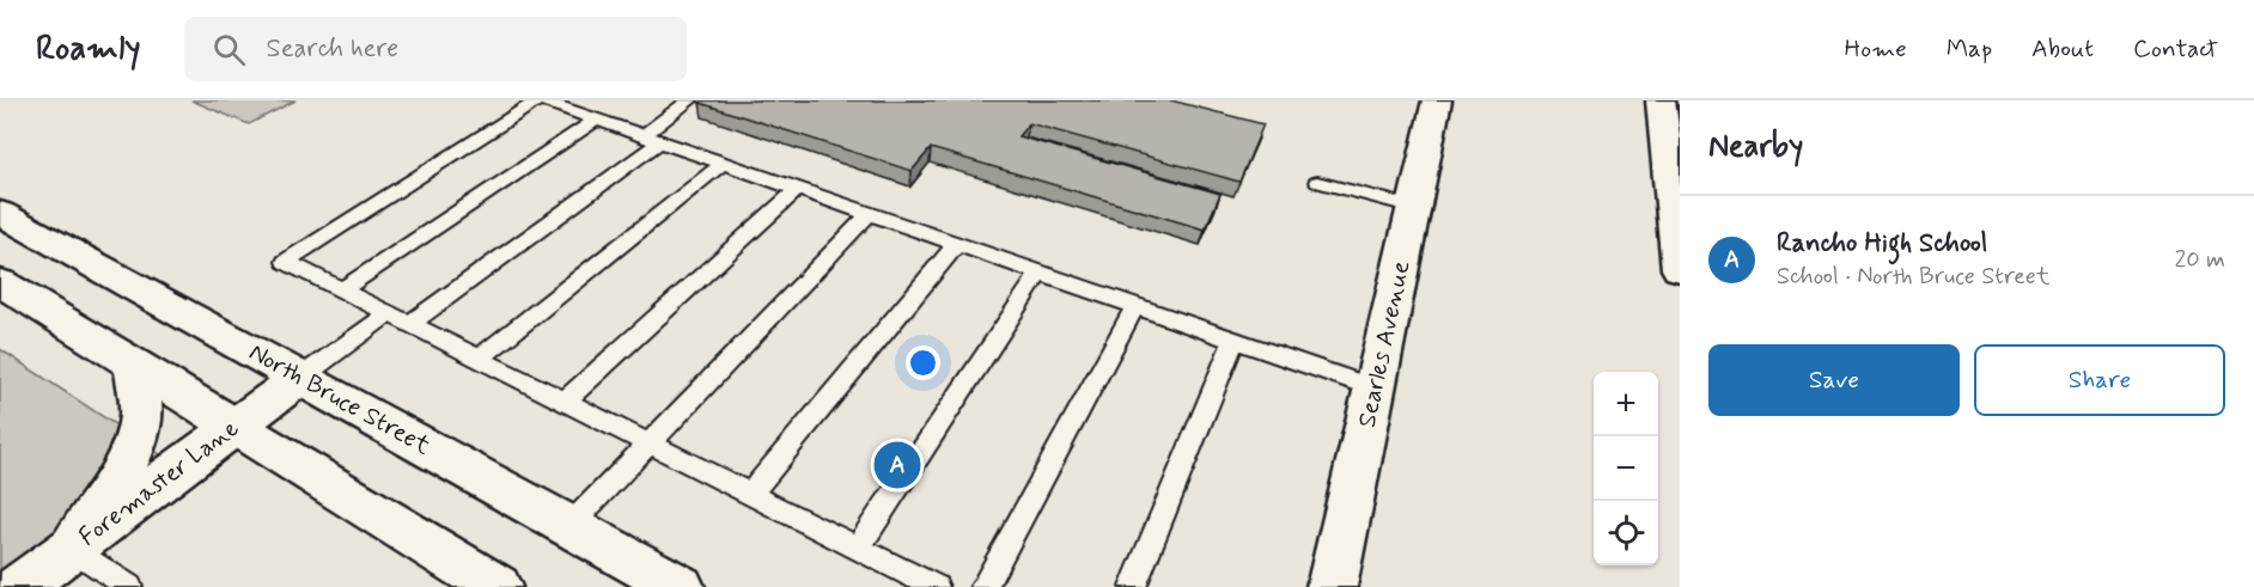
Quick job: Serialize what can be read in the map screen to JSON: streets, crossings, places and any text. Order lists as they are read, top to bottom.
{
  "streets": {
    "main road": ["Searles Avenue", "North Bruce Street", "Foremaster Lane"]
  },
  "crossings": [
    ["North Bruce Street", "Foremaster Lane"]
  ],
  "page": {
    "header": "Roamly",
    "search": "Search here",
    "nav": [
      "Home",
      "Map",
      "About",
      "Contact"
    ],
    "heading": "Nearby",
    "list": [
      {
        "mark": "A",
        "name": "Rancho High School",
        "note": "School · North Bruce Street",
        "value": "20 m"
      }
    ],
    "buttons": ["Save", "Share"],
    "map_buttons": ["+", "−"],
    "pins": "A"
  }
}
